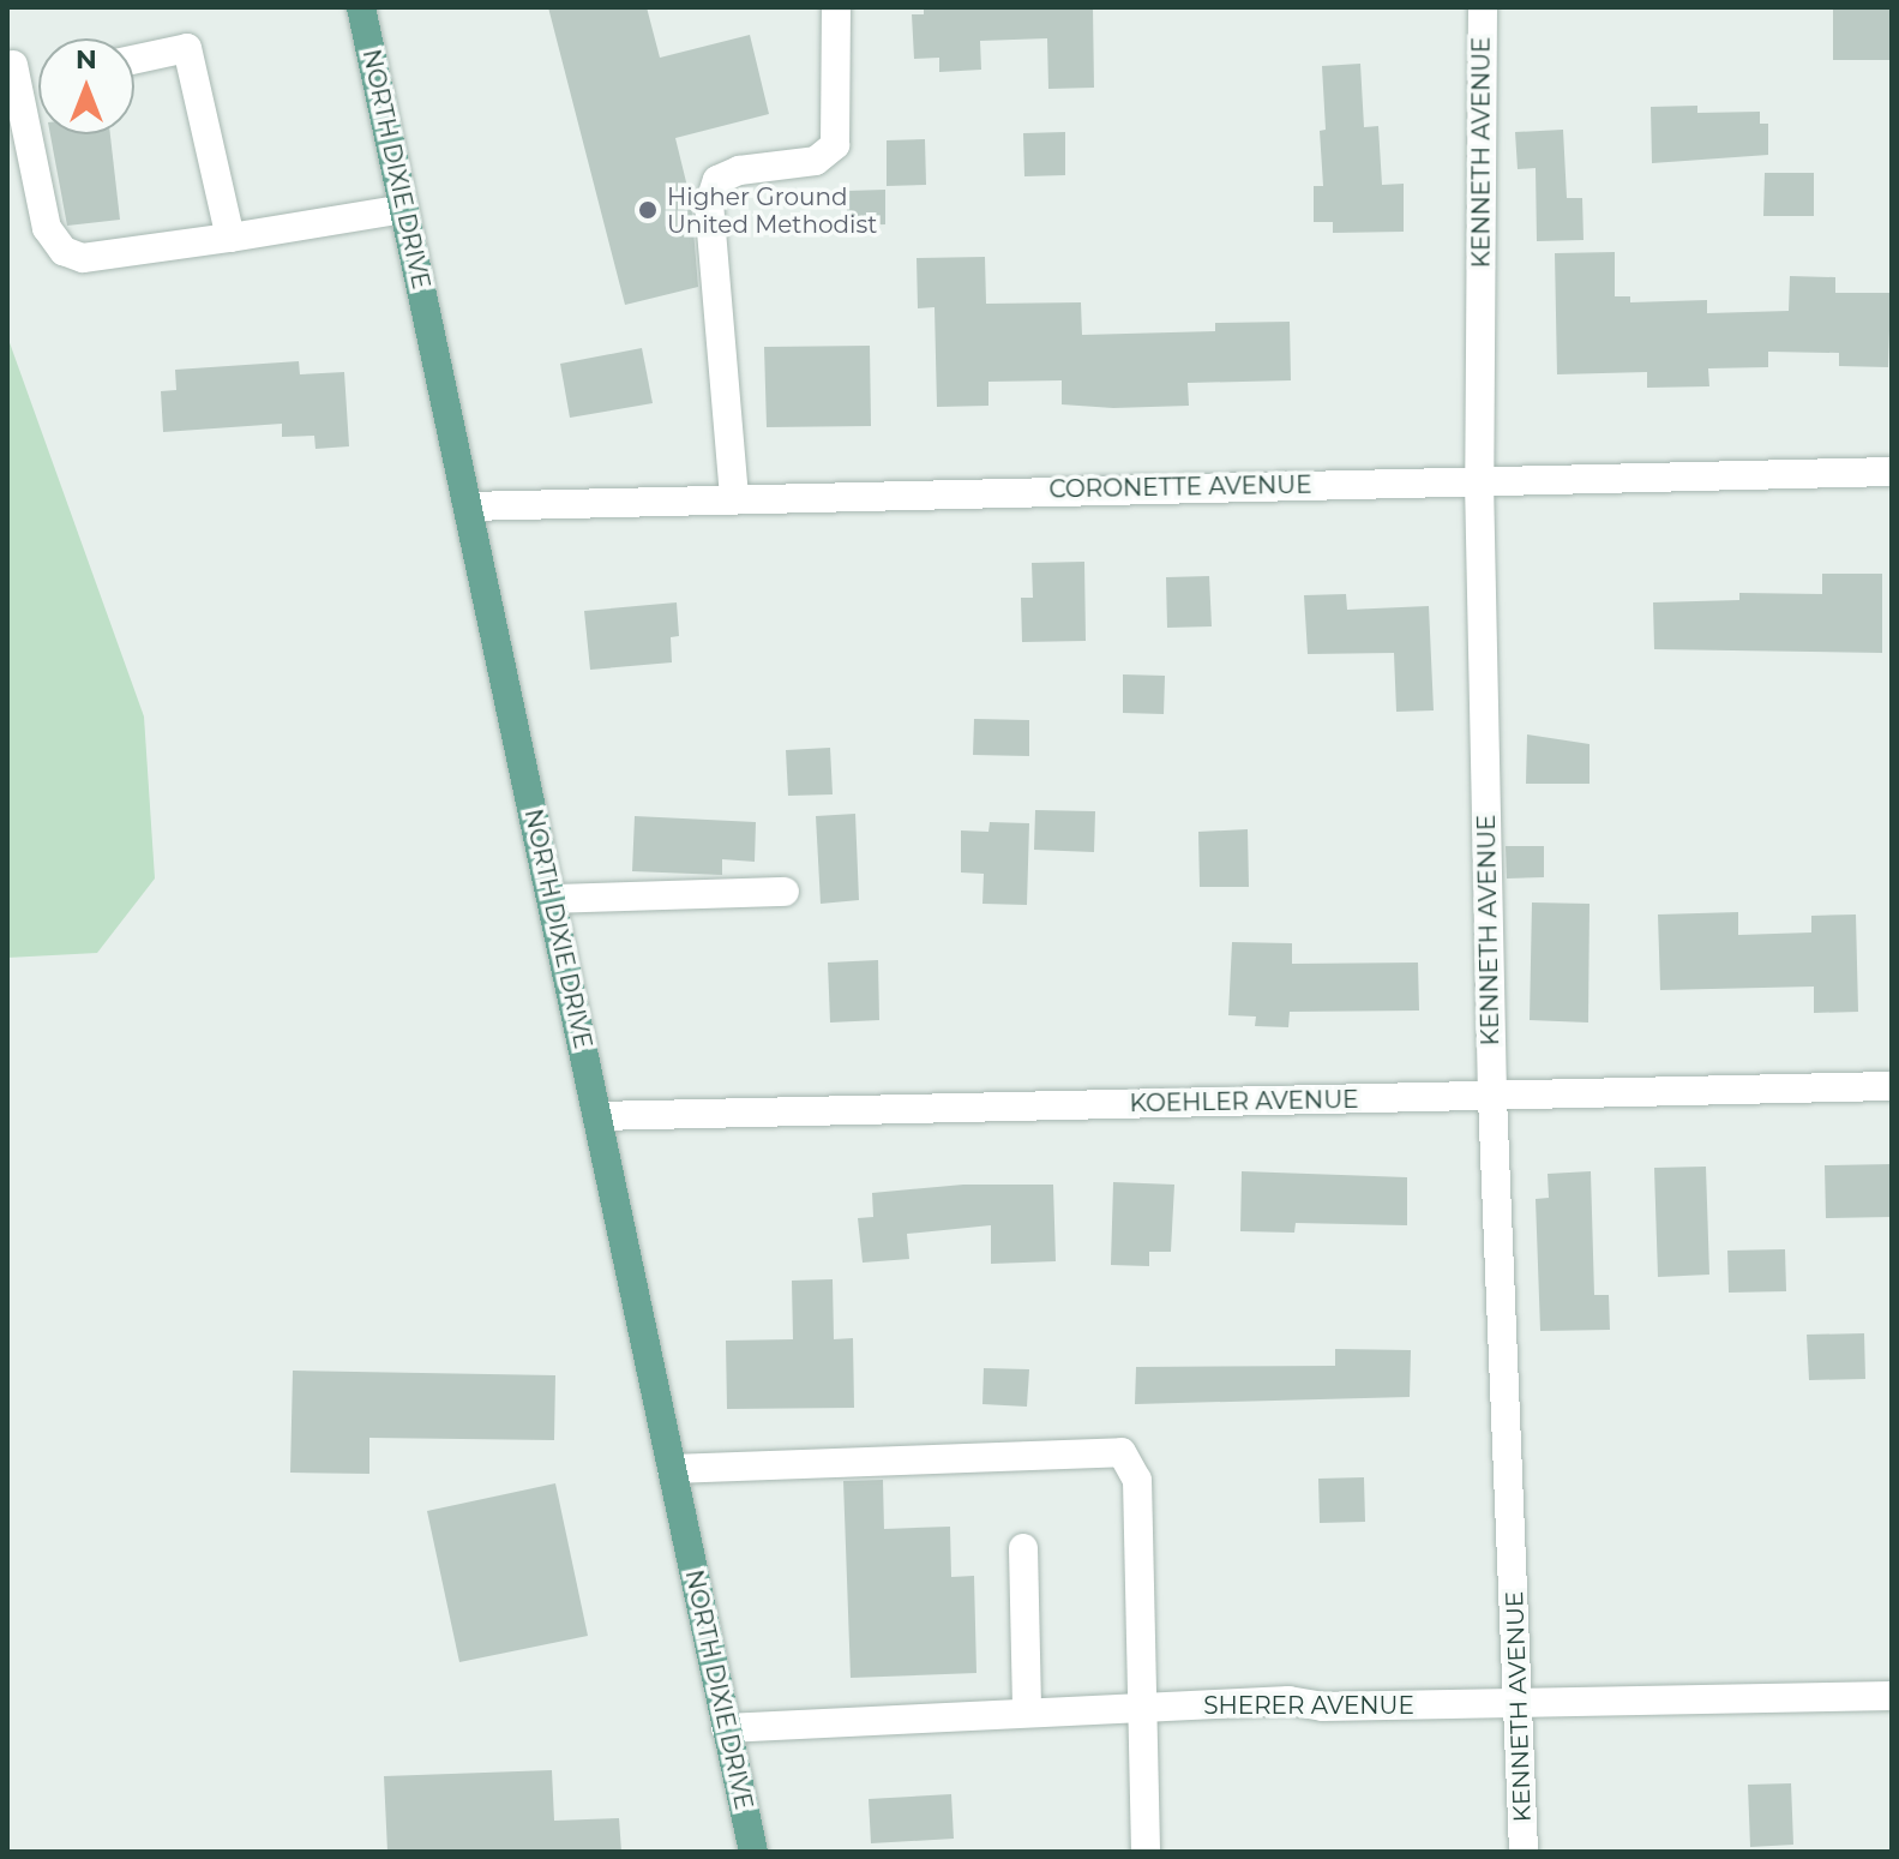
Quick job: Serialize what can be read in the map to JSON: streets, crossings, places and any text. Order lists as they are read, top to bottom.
{
  "streets": {
    "main road": ["NORTH DIXIE DRIVE"],
    "street": [
      "KENNETH AVENUE",
      "CORONETTE AVENUE",
      "KOEHLER AVENUE",
      "SHERER AVENUE"
    ]
  },
  "crossings": [
    ["KENNETH AVENUE", "CORONETTE AVENUE"],
    ["KENNETH AVENUE", "KOEHLER AVENUE"],
    ["KENNETH AVENUE", "SHERER AVENUE"],
    ["NORTH DIXIE DRIVE", "CORONETTE AVENUE"],
    ["NORTH DIXIE DRIVE", "KOEHLER AVENUE"],
    ["NORTH DIXIE DRIVE", "SHERER AVENUE"]
  ],
  "places": ["Higher Ground United Methodist"],
  "north": "top"
}
